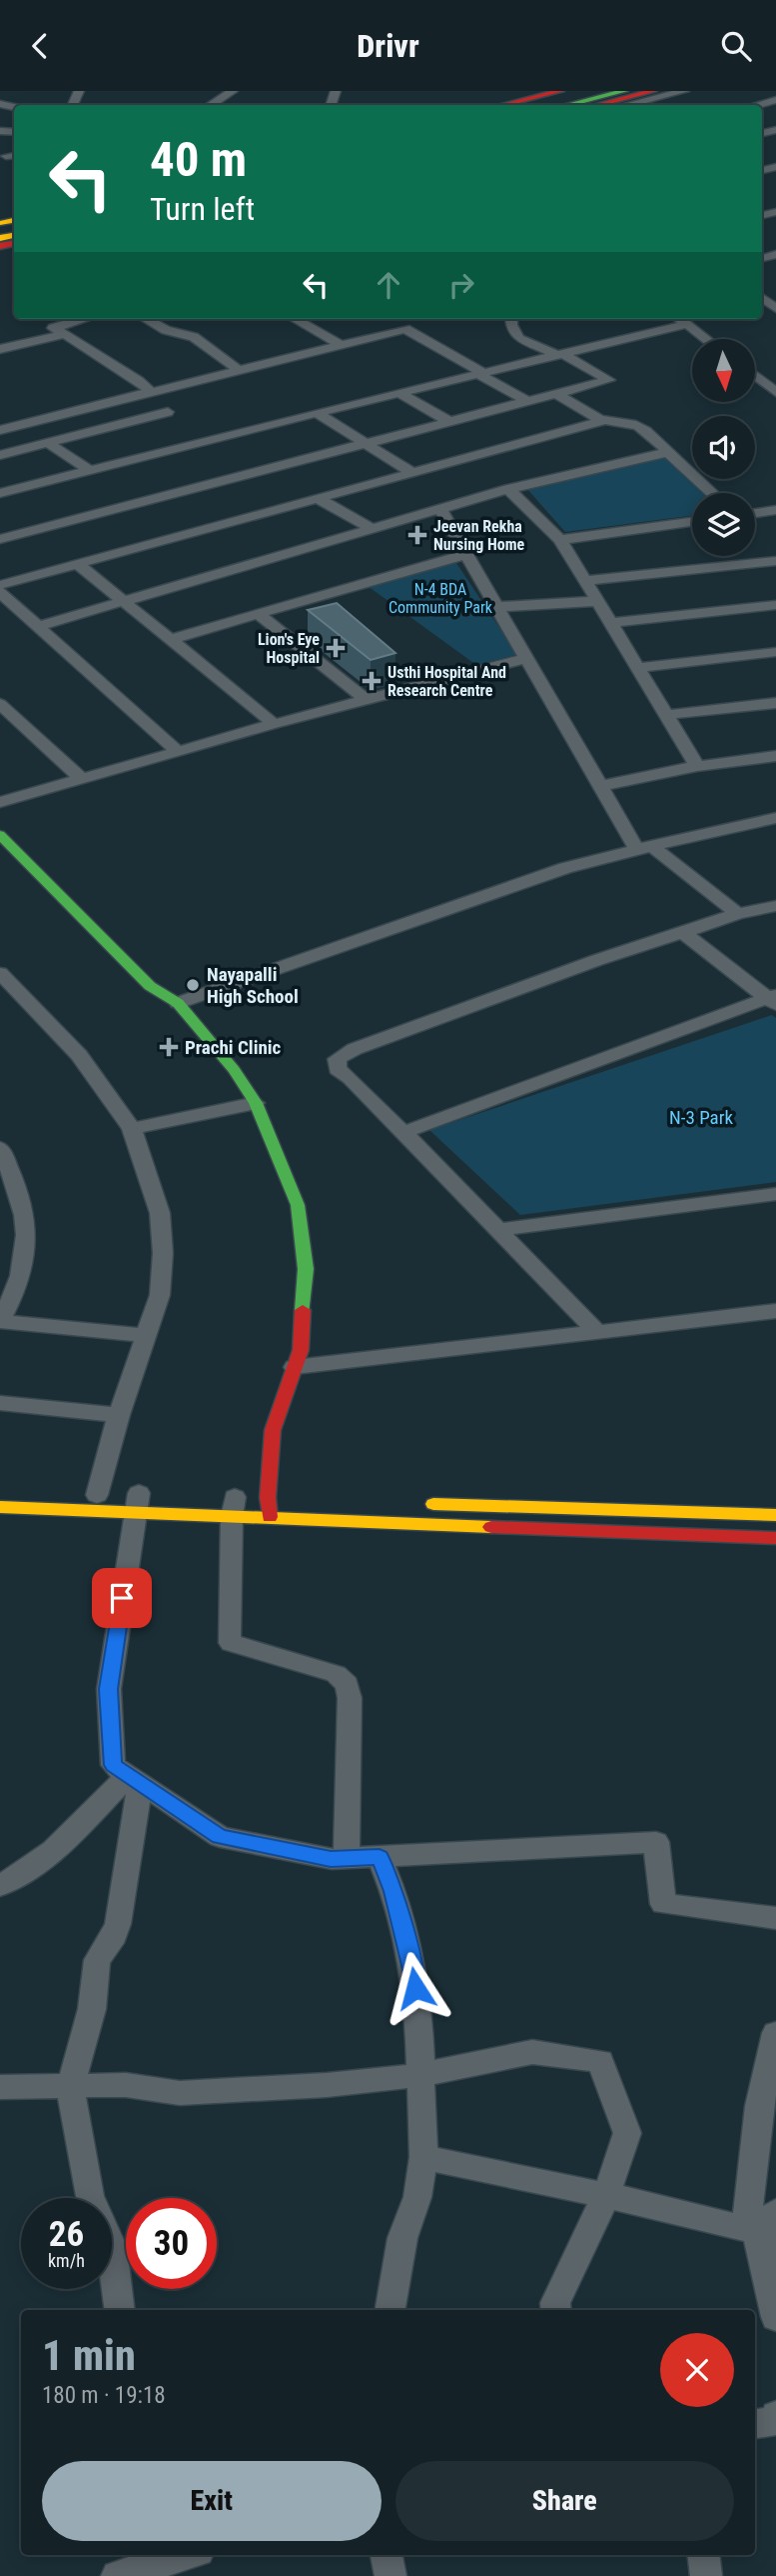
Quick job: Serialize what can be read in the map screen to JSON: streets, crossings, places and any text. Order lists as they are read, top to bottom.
{
  "parks": ["N-4 BDA Community Park", "N-3 Park"],
  "places": {
    "health": [
      "Jeevan Rekha Nursing Home",
      "Lion's Eye Hospital",
      "Usthi Hospital And Research Centre",
      "Prachi Clinic"
    ],
    "other": ["Nayapalli High School"]
  },
  "north": "bottom",
  "page": {
    "header": "Drivr",
    "turn": ["40 m", "Turn left"],
    "speed": "26 km/h",
    "limit": "30",
    "heading": ["1 min", "180 m · 19:18"],
    "buttons": ["Exit", "Share"]
  }
}
